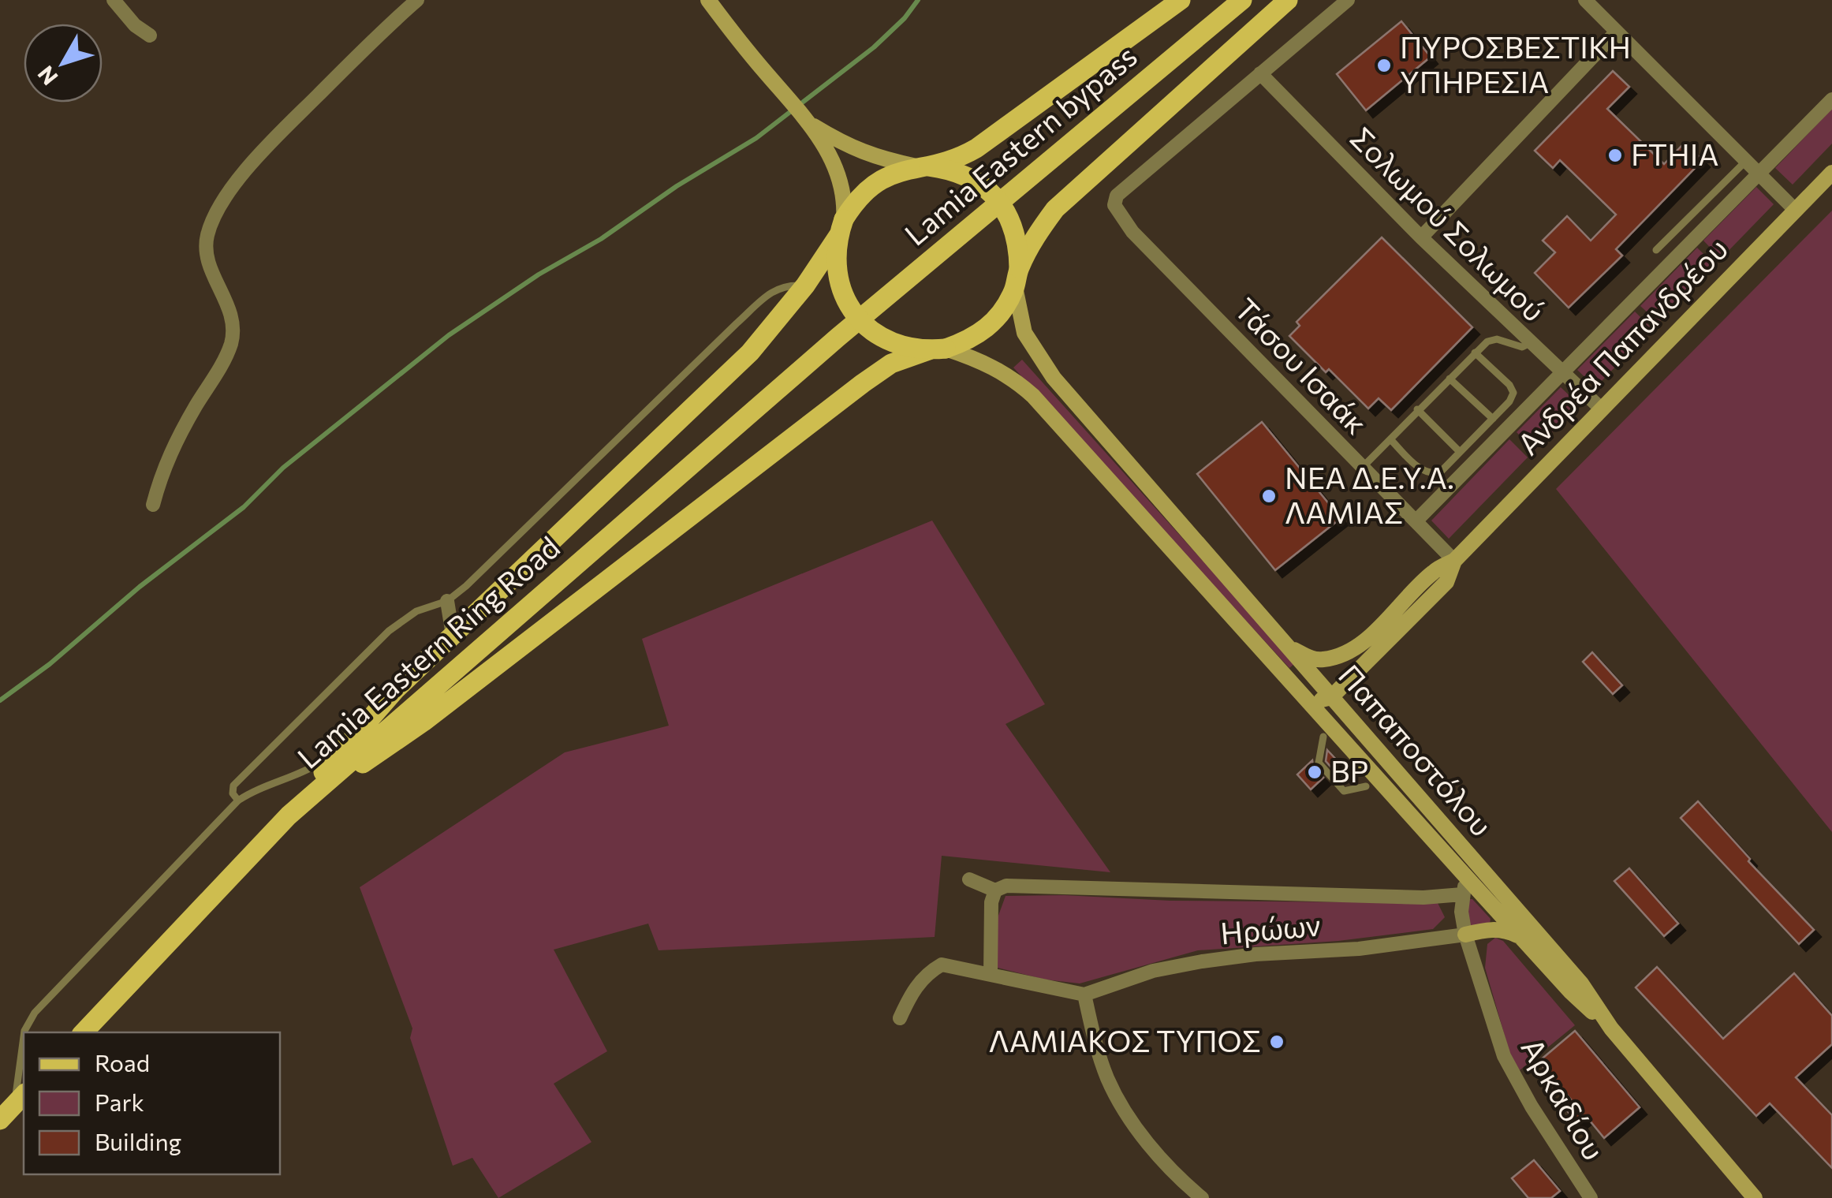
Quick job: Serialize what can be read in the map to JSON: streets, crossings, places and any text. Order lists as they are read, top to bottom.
{
  "streets": {
    "main road": ["Ανδρέα Παπανδρέου", "Lamia Eastern Ring Road", "Παπαποστόλου"],
    "street": [
      "Σολωμού Σολωμού",
      "Τάσου Ισαάκ",
      "Ηρώων",
      "Αρκαδίου"
    ]
  },
  "crossings": [
    ["Σολωμού Σολωμού", "Ανδρέα Παπανδρέου"],
    ["Σολωμού Σολωμού", "Τάσου Ισαάκ"],
    ["Ανδρέα Παπανδρέου", "Τάσου Ισαάκ"],
    ["Ανδρέα Παπανδρέου", "Παπαποστόλου"],
    ["Παπαποστόλου", "Αρκαδίου"],
    ["Ηρώων", "Αρκαδίου"]
  ],
  "places": [
    "ΠΥΡΟΣΒΕΣΤΙΚΗ ΥΠΗΡΕΣΙΑ",
    "FTHIA",
    "ΝΕΑ Δ.Ε.Υ.Α. ΛΑΜΙΑΣ",
    "BP",
    "ΛΑΜΙΑΚΟΣ ΤΥΠΟΣ"
  ],
  "legend": ["Road", "Park", "Building"],
  "north": "bottom left"
}
